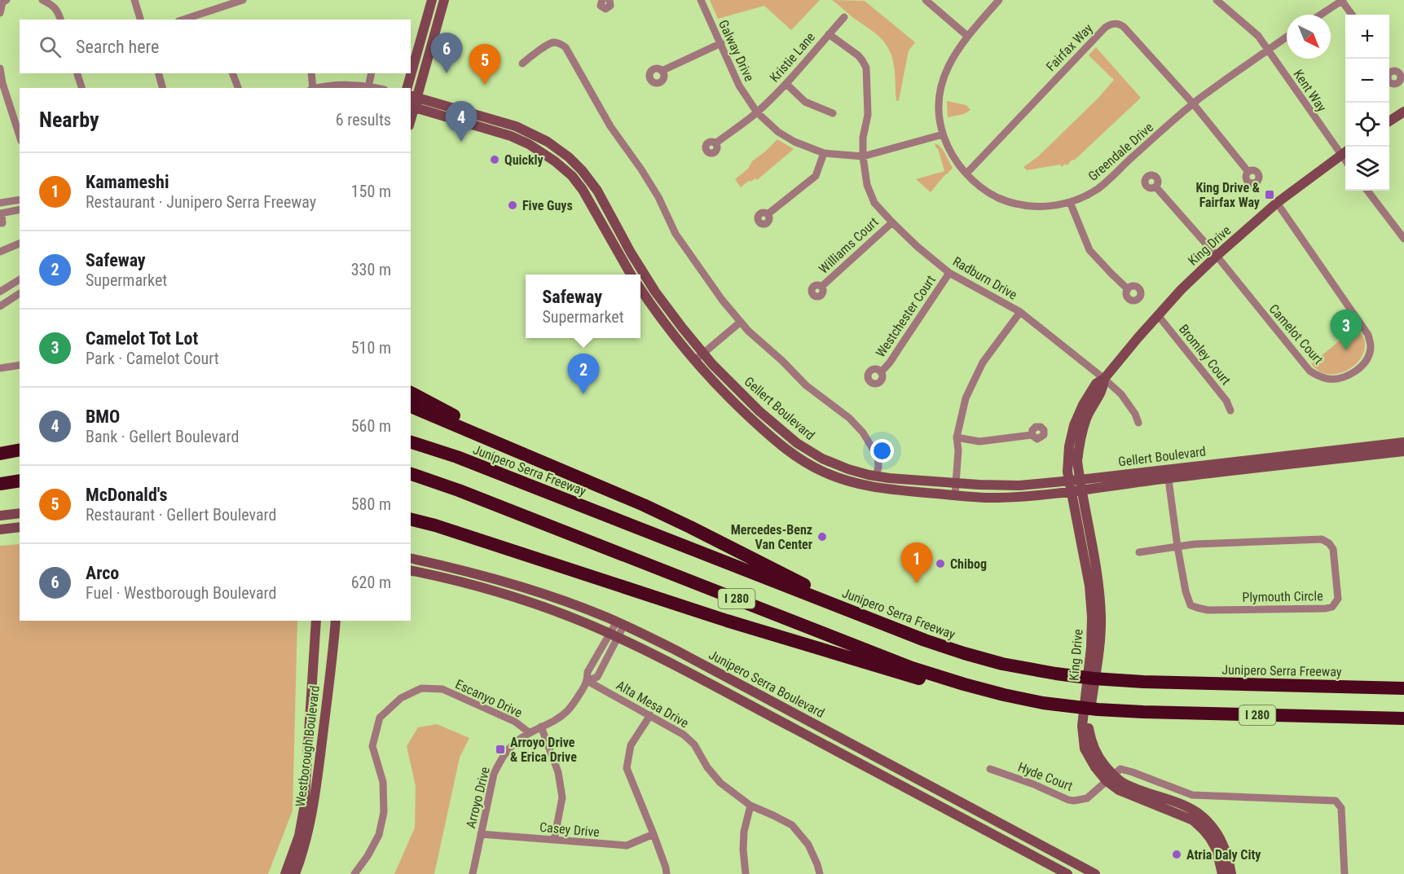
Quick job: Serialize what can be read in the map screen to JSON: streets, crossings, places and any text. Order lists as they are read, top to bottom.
{
  "streets": {
    "highway": ["Junipero Serra Freeway", "I 280"],
    "main road": [
      "King Drive",
      "Gellert Boulevard",
      "Junipero Serra Boulevard",
      "Westborough Boulevard"
    ],
    "street": [
      "Fairfax Way",
      "Galway Drive",
      "Kristie Lane",
      "Kent Way",
      "Greendale Drive",
      "Williams Court",
      "Radburn Drive",
      "Westchester Court",
      "Camelot Court",
      "Bromley Court",
      "Plymouth Circle",
      "Escanyo Drive",
      "Alta Mesa Drive",
      "Hyde Court",
      "Arroyo Drive",
      "Casey Drive"
    ]
  },
  "crossings": [
    ["Fairfax Way", "Greendale Drive"],
    ["Galway Drive", "Kristie Lane"],
    ["Galway Drive", "Greendale Drive"],
    ["Galway Drive", "Radburn Drive"],
    ["Kristie Lane", "Radburn Drive"],
    ["Kent Way", "Greendale Drive"],
    ["Kent Way", "King Drive"],
    ["Williams Court", "Radburn Drive"],
    ["King Drive", "Radburn Drive"],
    ["King Drive", "Camelot Court"],
    ["King Drive", "Bromley Court"],
    ["King Drive", "Gellert Boulevard"],
    ["King Drive", "Hyde Court"],
    ["Radburn Drive", "Westchester Court"],
    ["Gellert Boulevard", "Plymouth Circle"],
    ["Junipero Serra Boulevard", "Arroyo Drive"],
    ["Escanyo Drive", "Arroyo Drive"],
    ["Alta Mesa Drive", "Arroyo Drive"],
    ["Arroyo Drive", "Casey Drive"]
  ],
  "places": {
    "other": [
      "Quickly",
      "Five Guys",
      "Mercedes-Benz Van Center",
      "Chibog",
      "Atria Daly City"
    ],
    "transit": ["King Drive & Fairfax Way", "Arroyo Drive & Erica Drive"]
  },
  "north": "bottom right",
  "page": {
    "map_buttons": ["+", "−"],
    "search": "Search here",
    "pins": [
      "6",
      "5",
      "4",
      "3",
      "2",
      "1"
    ],
    "heading": ["Nearby", "6 results"],
    "list": [
      {
        "mark": "1",
        "name": "Kamameshi",
        "note": "Restaurant · Junipero Serra Freeway",
        "value": "150 m"
      },
      {
        "mark": "2",
        "name": "Safeway",
        "note": "Supermarket",
        "value": "330 m"
      },
      {
        "mark": "3",
        "name": "Camelot Tot Lot",
        "note": "Park · Camelot Court",
        "value": "510 m"
      },
      {
        "mark": "4",
        "name": "BMO",
        "note": "Bank · Gellert Boulevard",
        "value": "560 m"
      },
      {
        "mark": "5",
        "name": "McDonald's",
        "note": "Restaurant · Gellert Boulevard",
        "value": "580 m"
      },
      {
        "mark": "6",
        "name": "Arco",
        "note": "Fuel · Westborough Boulevard",
        "value": "620 m"
      }
    ],
    "popup": ["Safeway", "Supermarket"]
  }
}
